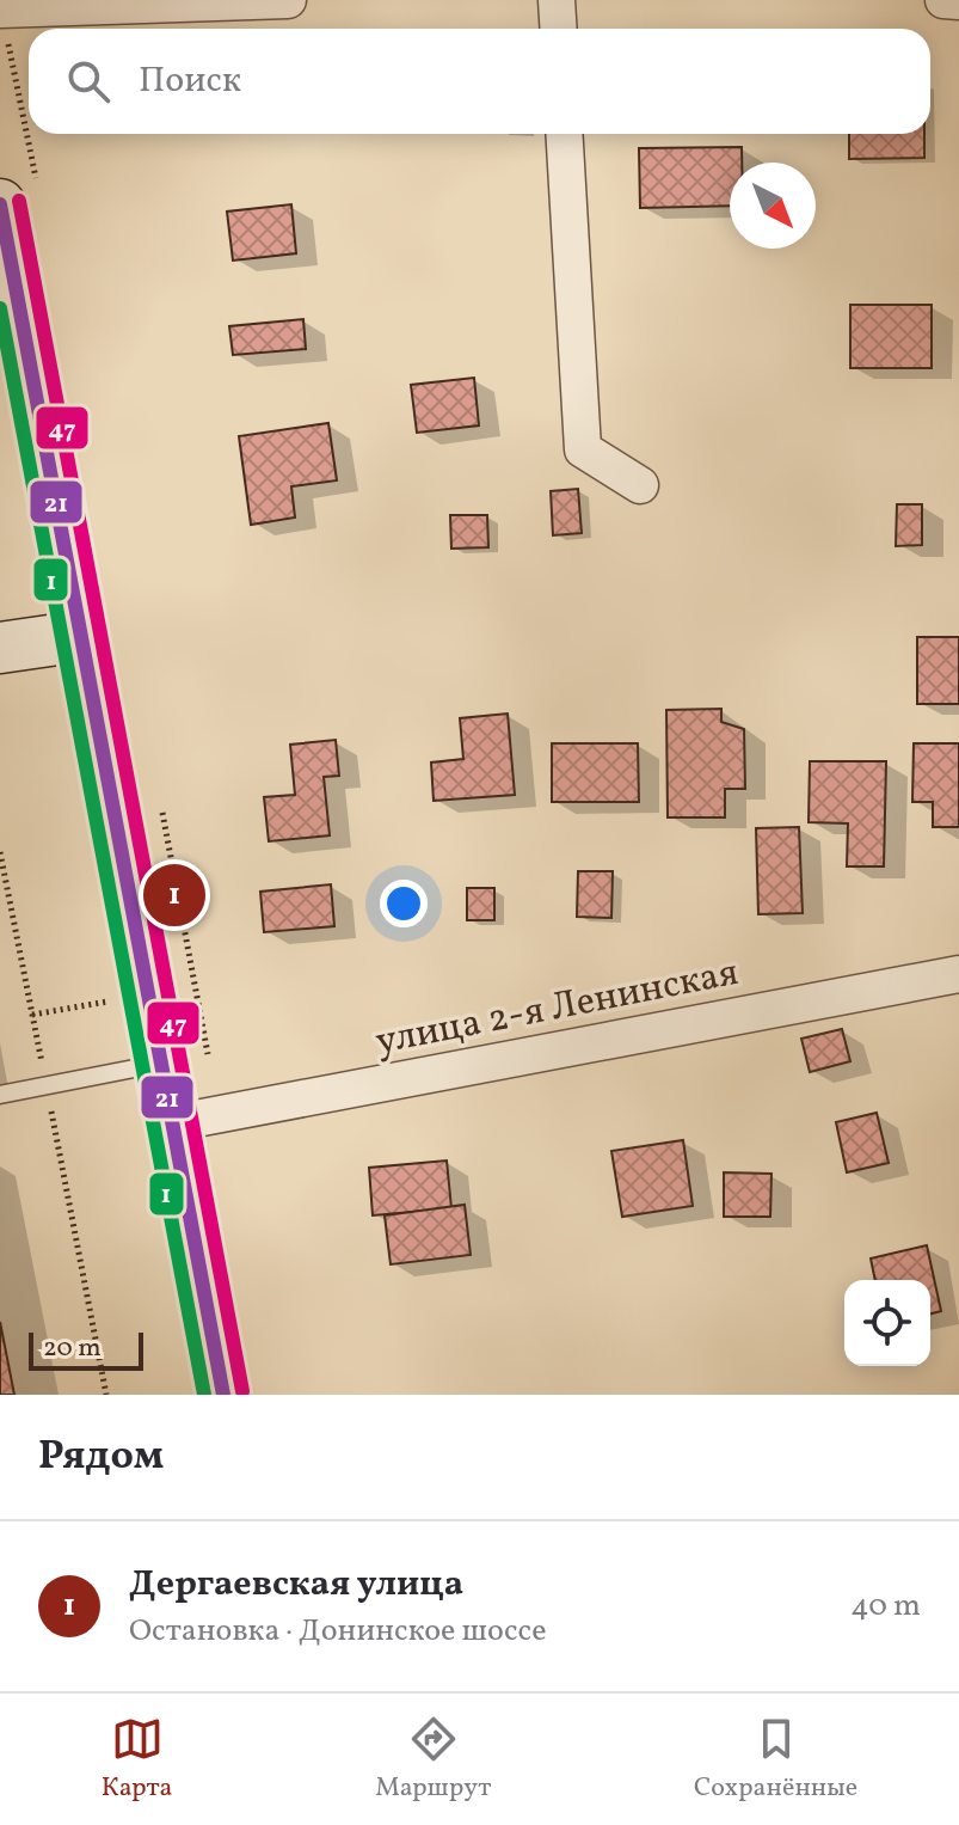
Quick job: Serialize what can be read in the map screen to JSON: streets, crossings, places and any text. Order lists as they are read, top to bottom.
{
  "streets": {
    "street": ["улица 2-я Ленинская"]
  },
  "lines": ["transit line 47", "transit line 21", "transit line 1"],
  "scale_bar": "20 m",
  "north": "bottom right",
  "page": {
    "search": "Поиск",
    "pins": "1",
    "scale": "20 m",
    "heading": "Рядом",
    "list": [
      {
        "mark": "1",
        "name": "Дергаевская улица",
        "note": "Остановка · Донинское шоссе",
        "value": "40 m"
      }
    ],
    "nav": ["Карта", "Маршрут", "Сохранённые"]
  }
}
